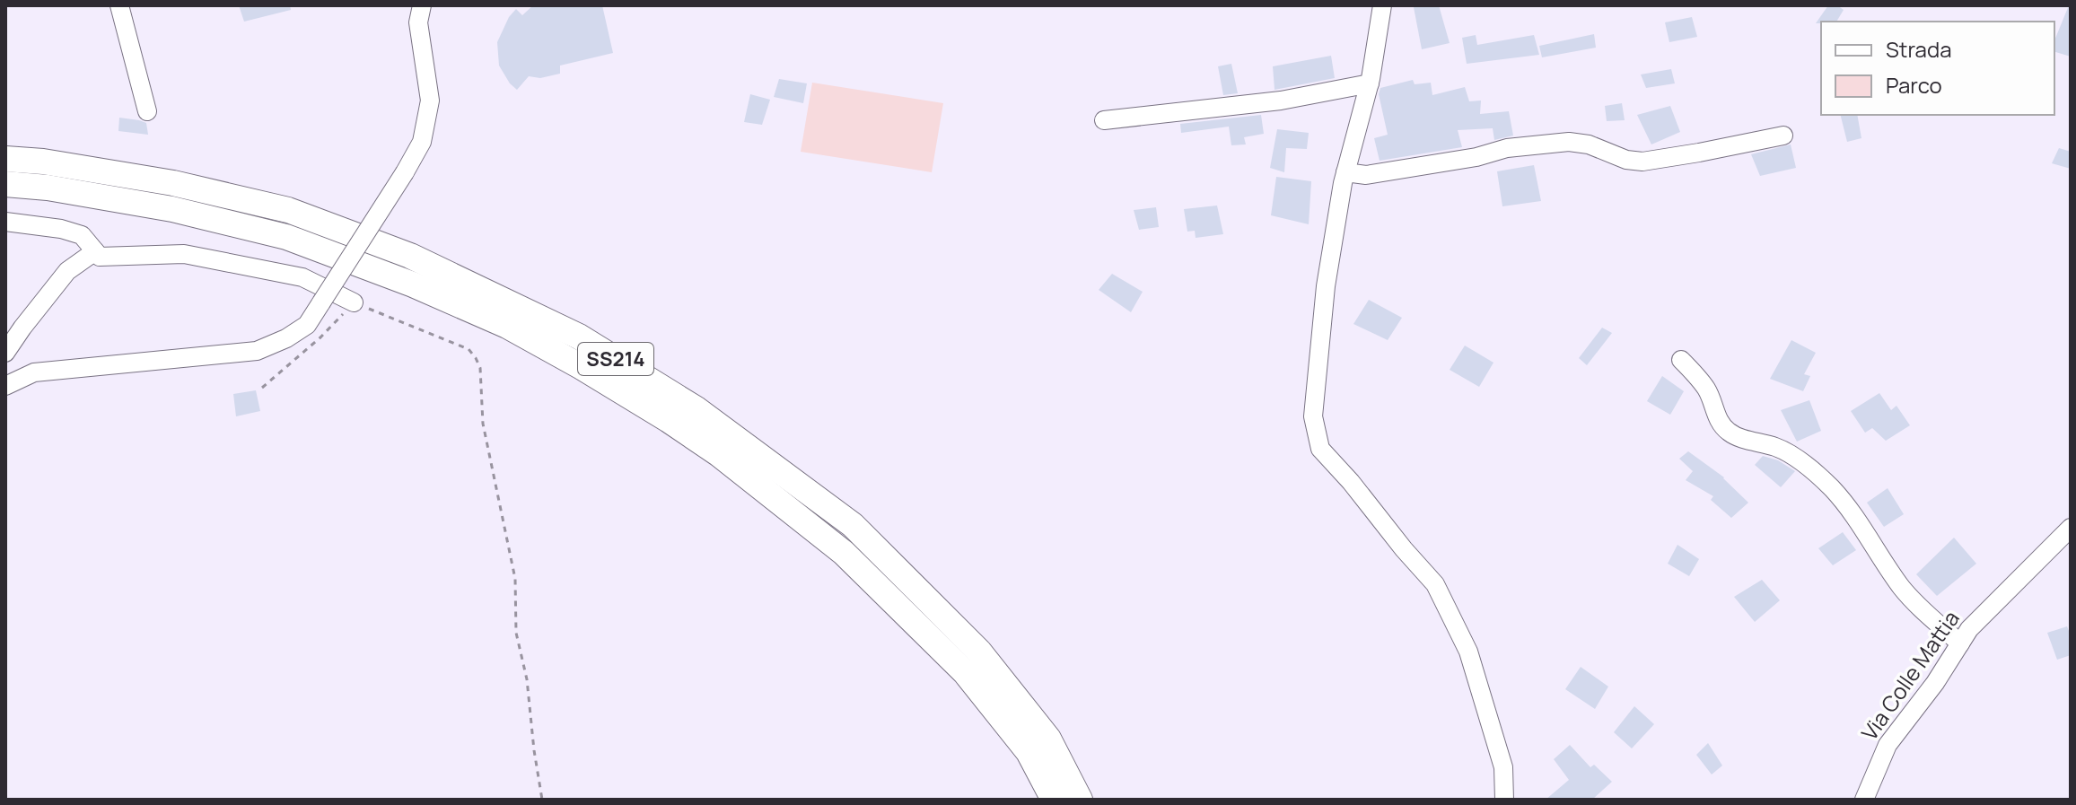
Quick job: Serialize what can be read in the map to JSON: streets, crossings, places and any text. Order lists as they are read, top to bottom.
{
  "streets": {
    "highway": ["SS214"],
    "street": ["Via Colle Mattia"]
  },
  "legend": ["Strada", "Parco"]
}
